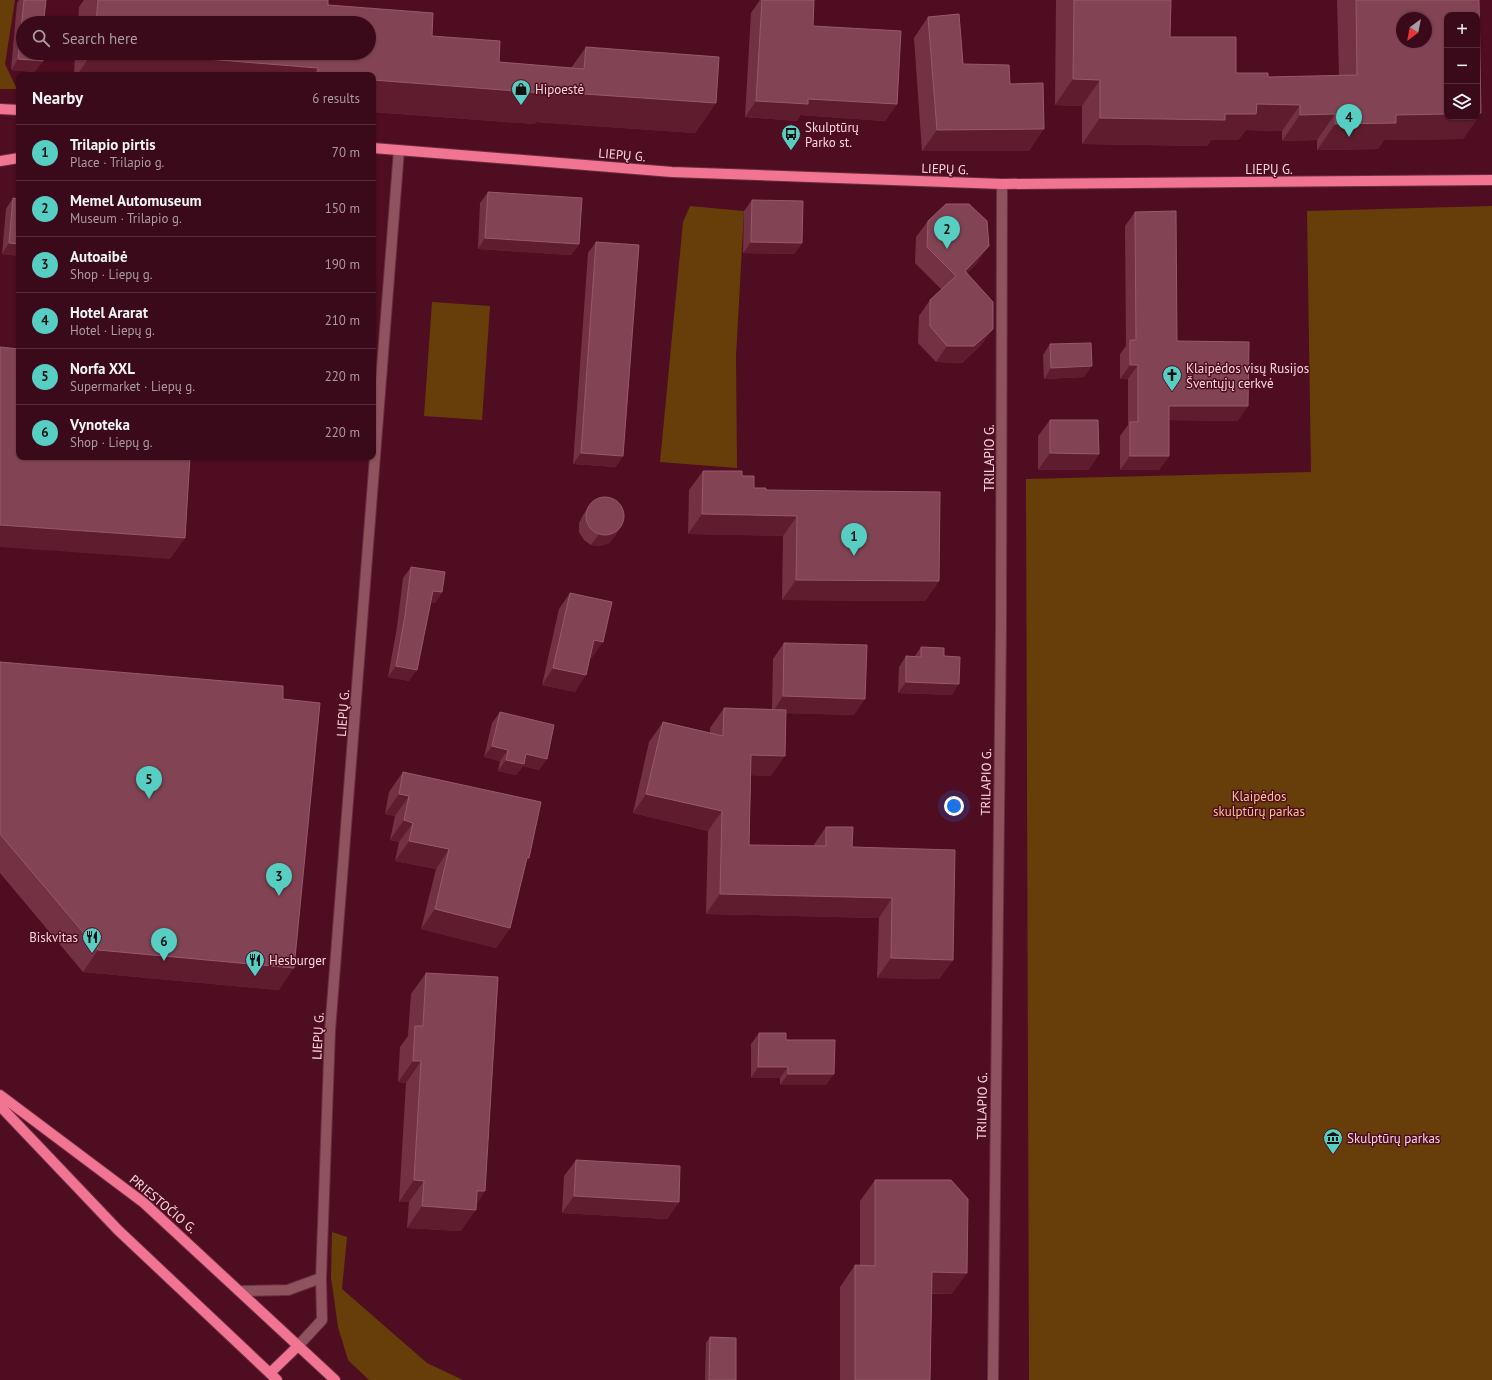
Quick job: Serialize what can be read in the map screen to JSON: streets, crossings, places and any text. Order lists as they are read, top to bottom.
{
  "streets": {
    "main road": ["LIEPŲ G.", "PRIESTOČIO G."],
    "street": ["TRILAPIO G."]
  },
  "crossings": [
    ["LIEPŲ G.", "TRILAPIO G."],
    ["LIEPŲ G.", "PRIESTOČIO G."]
  ],
  "parks": ["Klaipėdos skulptūrų parkas"],
  "places": {
    "shop": ["Hipoestė"],
    "bus stop": ["Skulptūrų Parko st."],
    "church": ["Klaipėdos visų Rusijos Šventųjų cerkvė"],
    "restaurant": ["Biskvitas", "Hesburger"],
    "museum": ["Skulptūrų parkas"]
  },
  "north": "bottom left",
  "page": {
    "map_buttons": ["+", "−"],
    "search": "Search here",
    "heading": ["Nearby", "6 results"],
    "pins": [
      "4",
      "2",
      "1",
      "5",
      "3",
      "6"
    ],
    "list": [
      {
        "mark": "1",
        "name": "Trilapio pirtis",
        "note": "Place · Trilapio g.",
        "value": "70 m"
      },
      {
        "mark": "2",
        "name": "Memel Automuseum",
        "note": "Museum · Trilapio g.",
        "value": "150 m"
      },
      {
        "mark": "3",
        "name": "Autoaibė",
        "note": "Shop · Liepų g.",
        "value": "190 m"
      },
      {
        "mark": "4",
        "name": "Hotel Ararat",
        "note": "Hotel · Liepų g.",
        "value": "210 m"
      },
      {
        "mark": "5",
        "name": "Norfa XXL",
        "note": "Supermarket · Liepų g.",
        "value": "220 m"
      },
      {
        "mark": "6",
        "name": "Vynoteka",
        "note": "Shop · Liepų g.",
        "value": "220 m"
      }
    ]
  }
}
